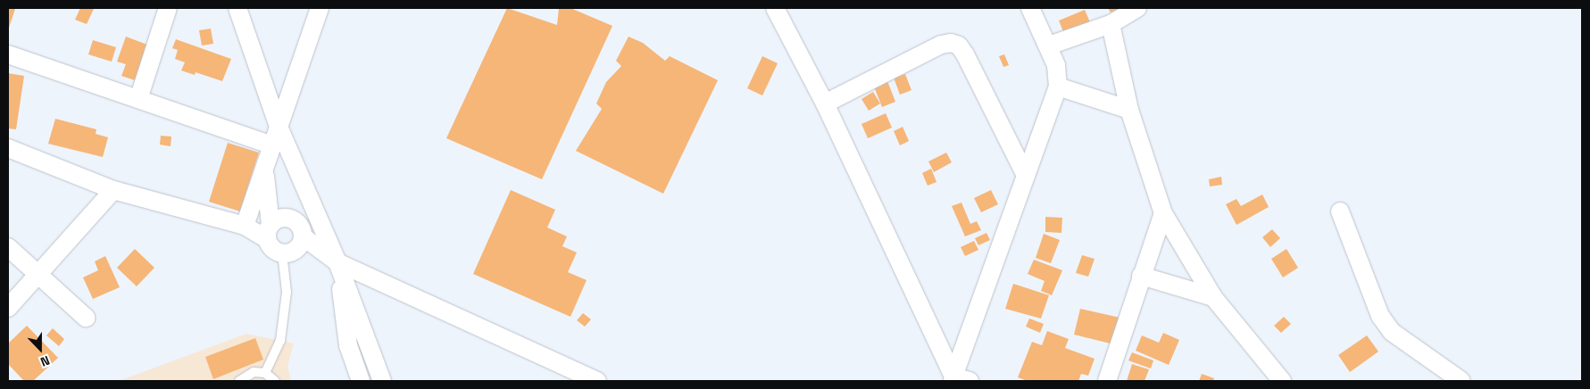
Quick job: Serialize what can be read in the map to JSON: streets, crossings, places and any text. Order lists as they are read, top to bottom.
{
  "north": "bottom"
}
